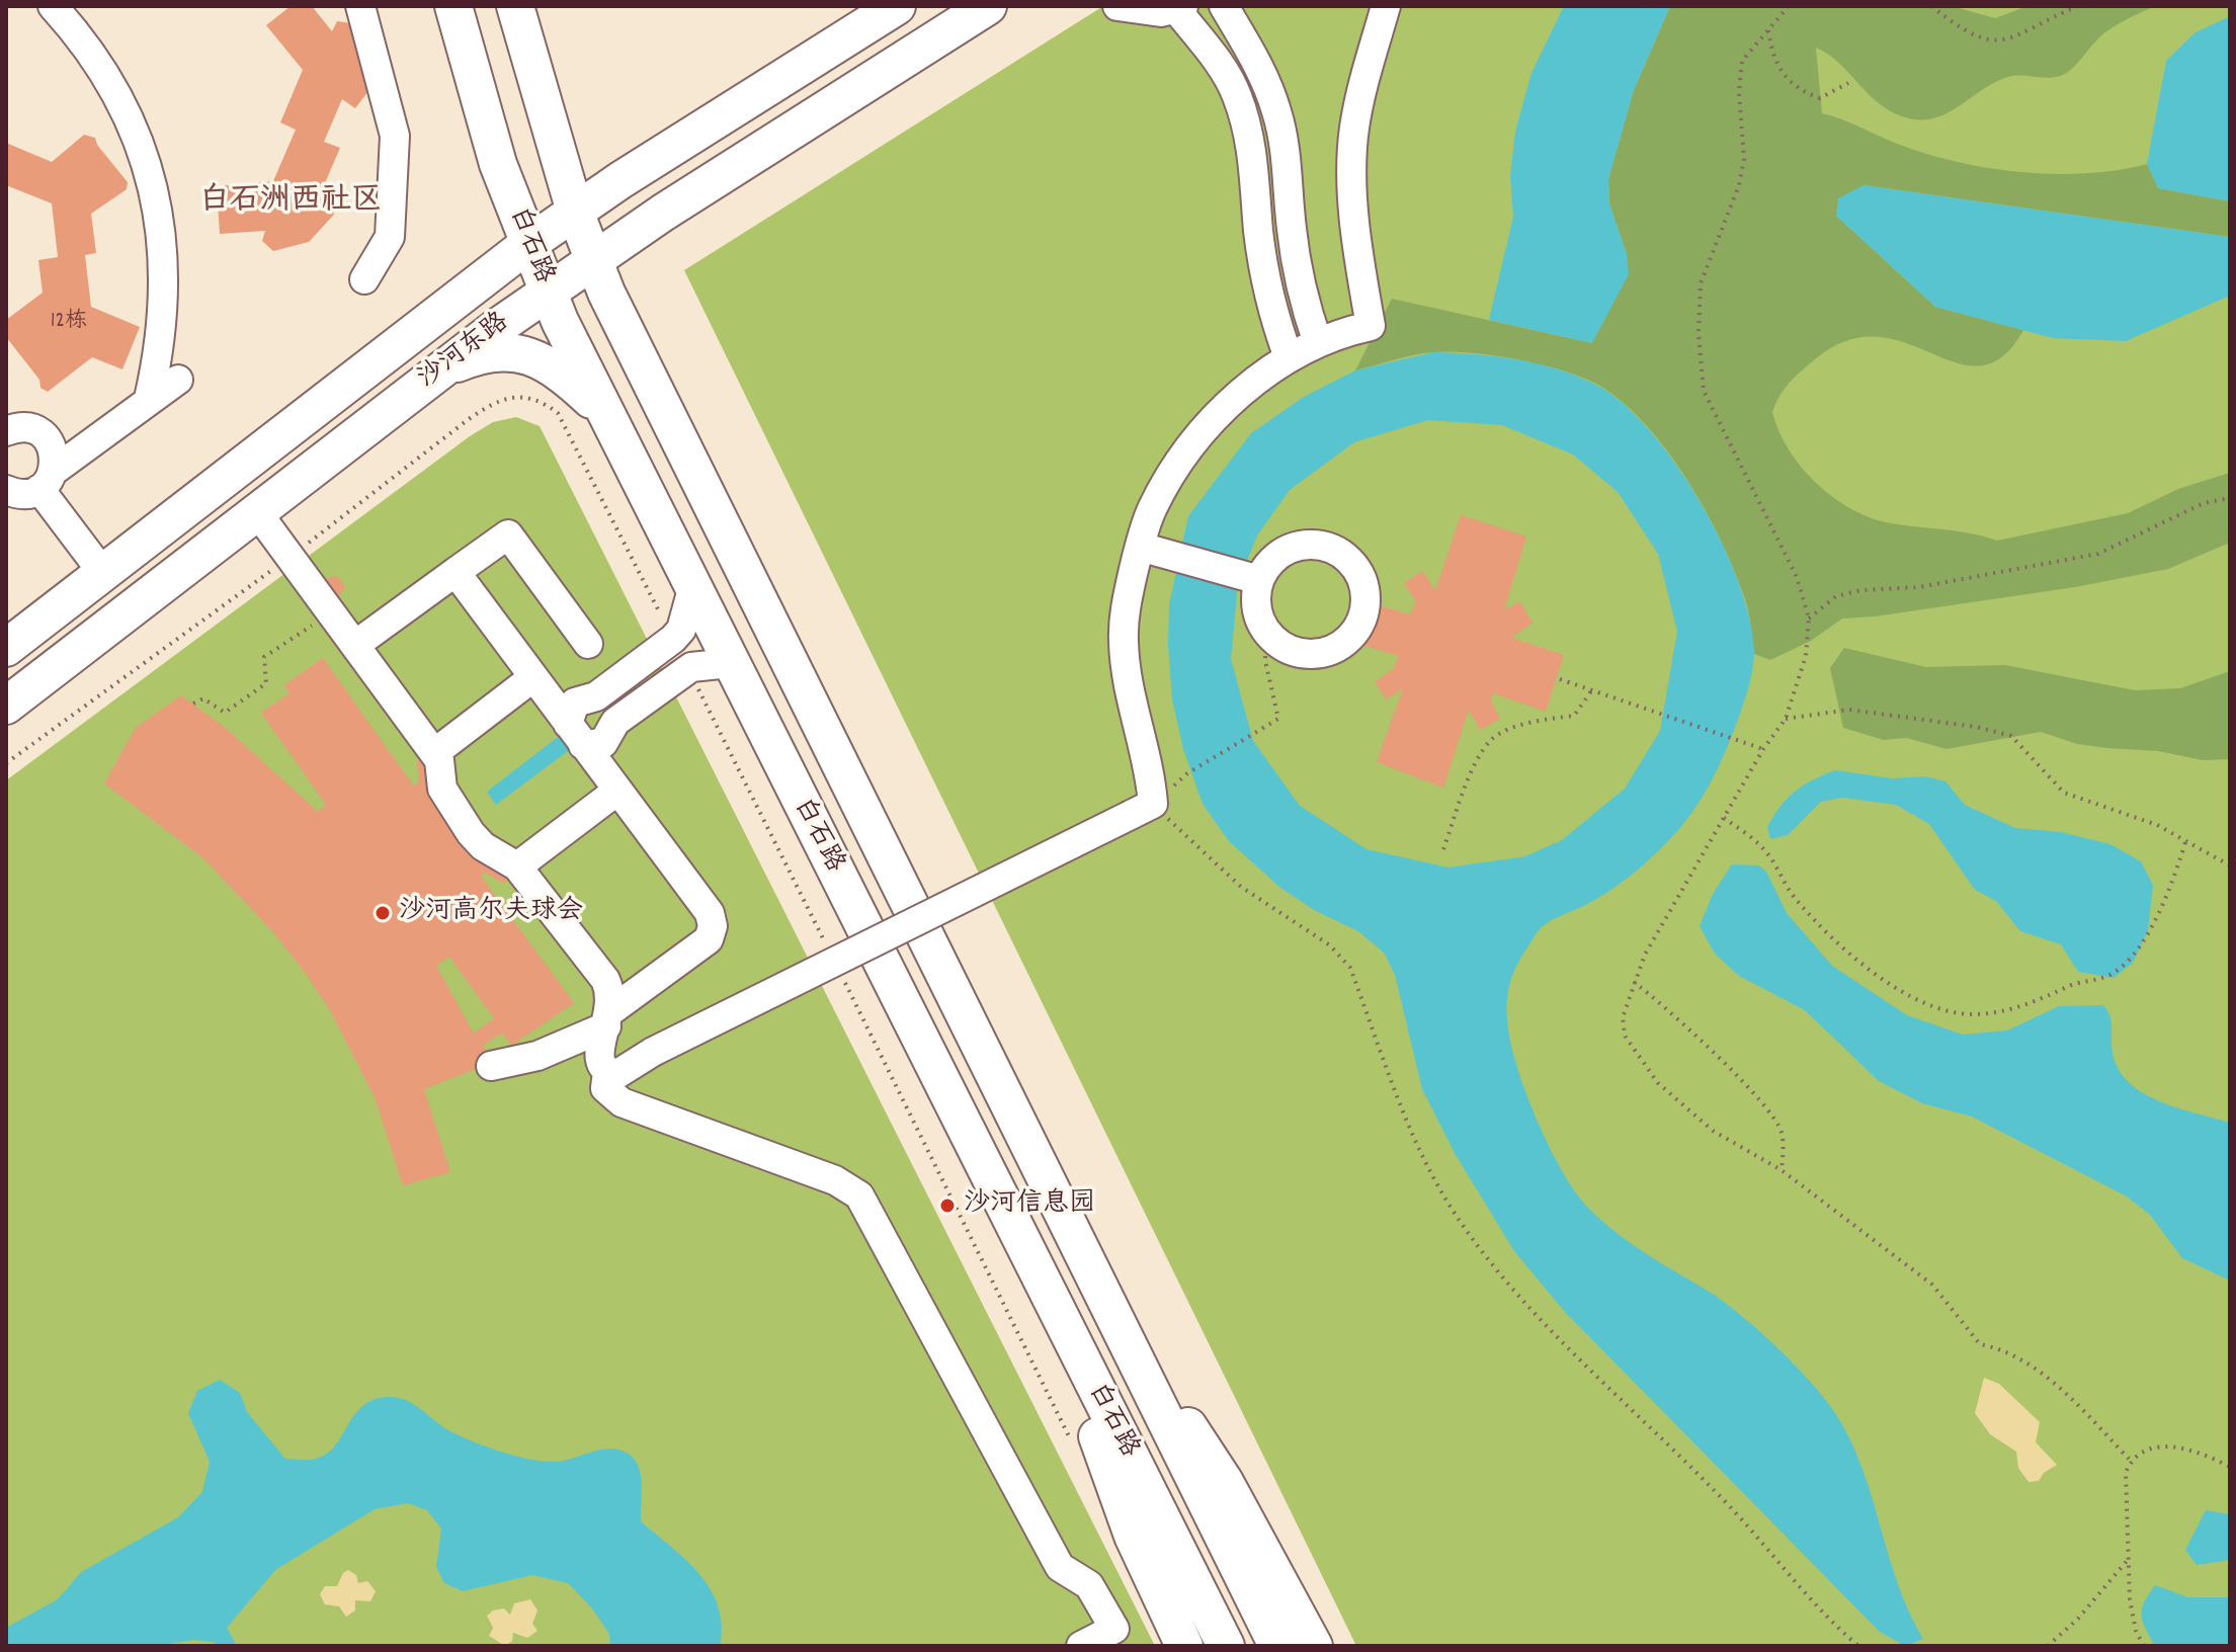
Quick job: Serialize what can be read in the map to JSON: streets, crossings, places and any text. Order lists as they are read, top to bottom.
{
  "streets": {
    "main road": ["白石路", "沙河东路"]
  },
  "crossings": [
    ["白石路", "沙河东路"]
  ],
  "districts": ["白石洲西社区"],
  "places": ["沙河高尔夫球会", "沙河信息园"],
  "house_numbers": ["12栋"]
}
